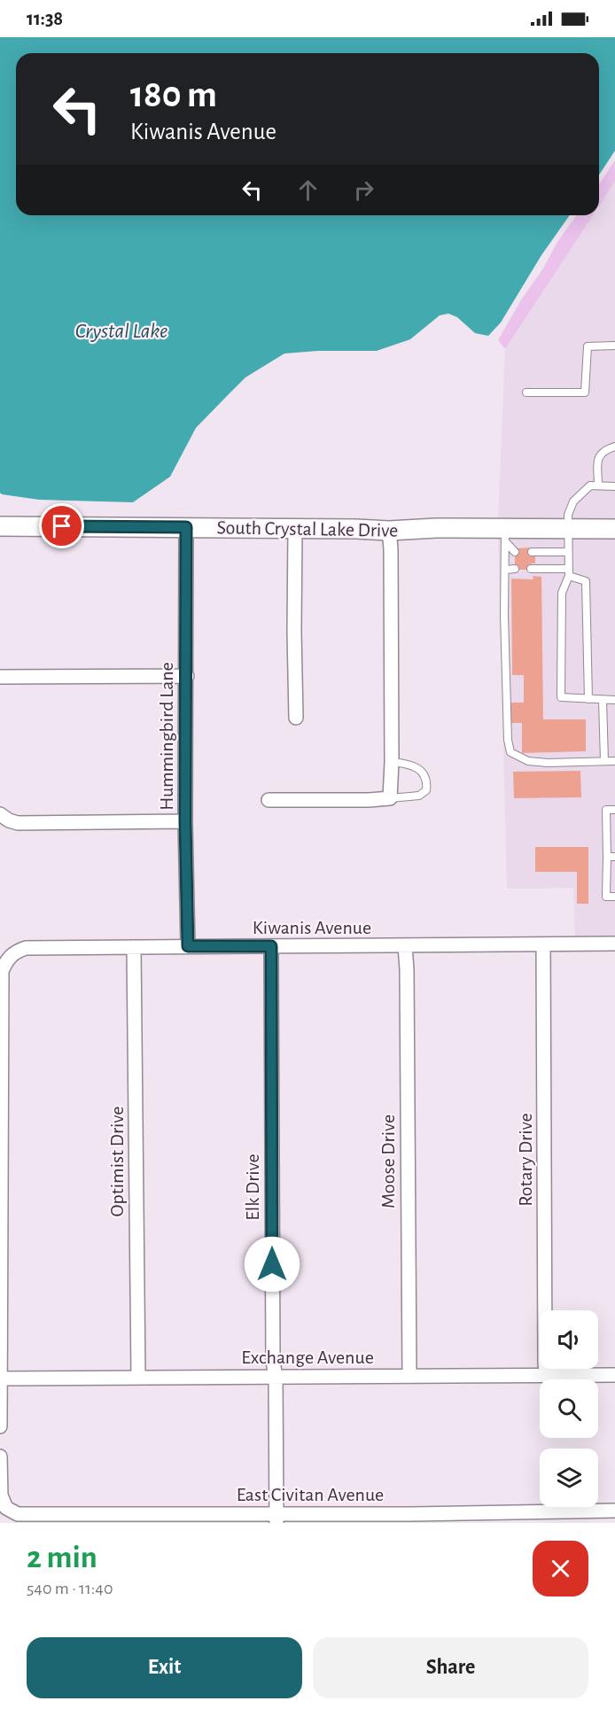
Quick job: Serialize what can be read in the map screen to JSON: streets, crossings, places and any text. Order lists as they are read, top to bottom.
{
  "streets": {
    "street": [
      "South Crystal Lake Drive",
      "Hummingbird Lane",
      "Kiwanis Avenue",
      "Rotary Drive",
      "Optimist Drive",
      "Moose Drive",
      "Elk Drive",
      "Exchange Avenue",
      "East Civitan Avenue"
    ]
  },
  "crossings": [
    ["South Crystal Lake Drive", "Hummingbird Lane"],
    ["Hummingbird Lane", "Kiwanis Avenue"],
    ["Kiwanis Avenue", "Rotary Drive"],
    ["Kiwanis Avenue", "Optimist Drive"],
    ["Kiwanis Avenue", "Moose Drive"],
    ["Kiwanis Avenue", "Elk Drive"],
    ["Kiwanis Avenue", "Exchange Avenue"],
    ["Rotary Drive", "Exchange Avenue"],
    ["Optimist Drive", "Exchange Avenue"],
    ["Moose Drive", "Exchange Avenue"],
    ["Elk Drive", "Exchange Avenue"],
    ["Elk Drive", "East Civitan Avenue"]
  ],
  "water": ["Crystal Lake"],
  "page": {
    "status": "11:38",
    "turn": ["180 m", "Kiwanis Avenue"],
    "heading": ["2 min", "540 m · 11:40"],
    "buttons": ["Exit", "Share"]
  }
}
